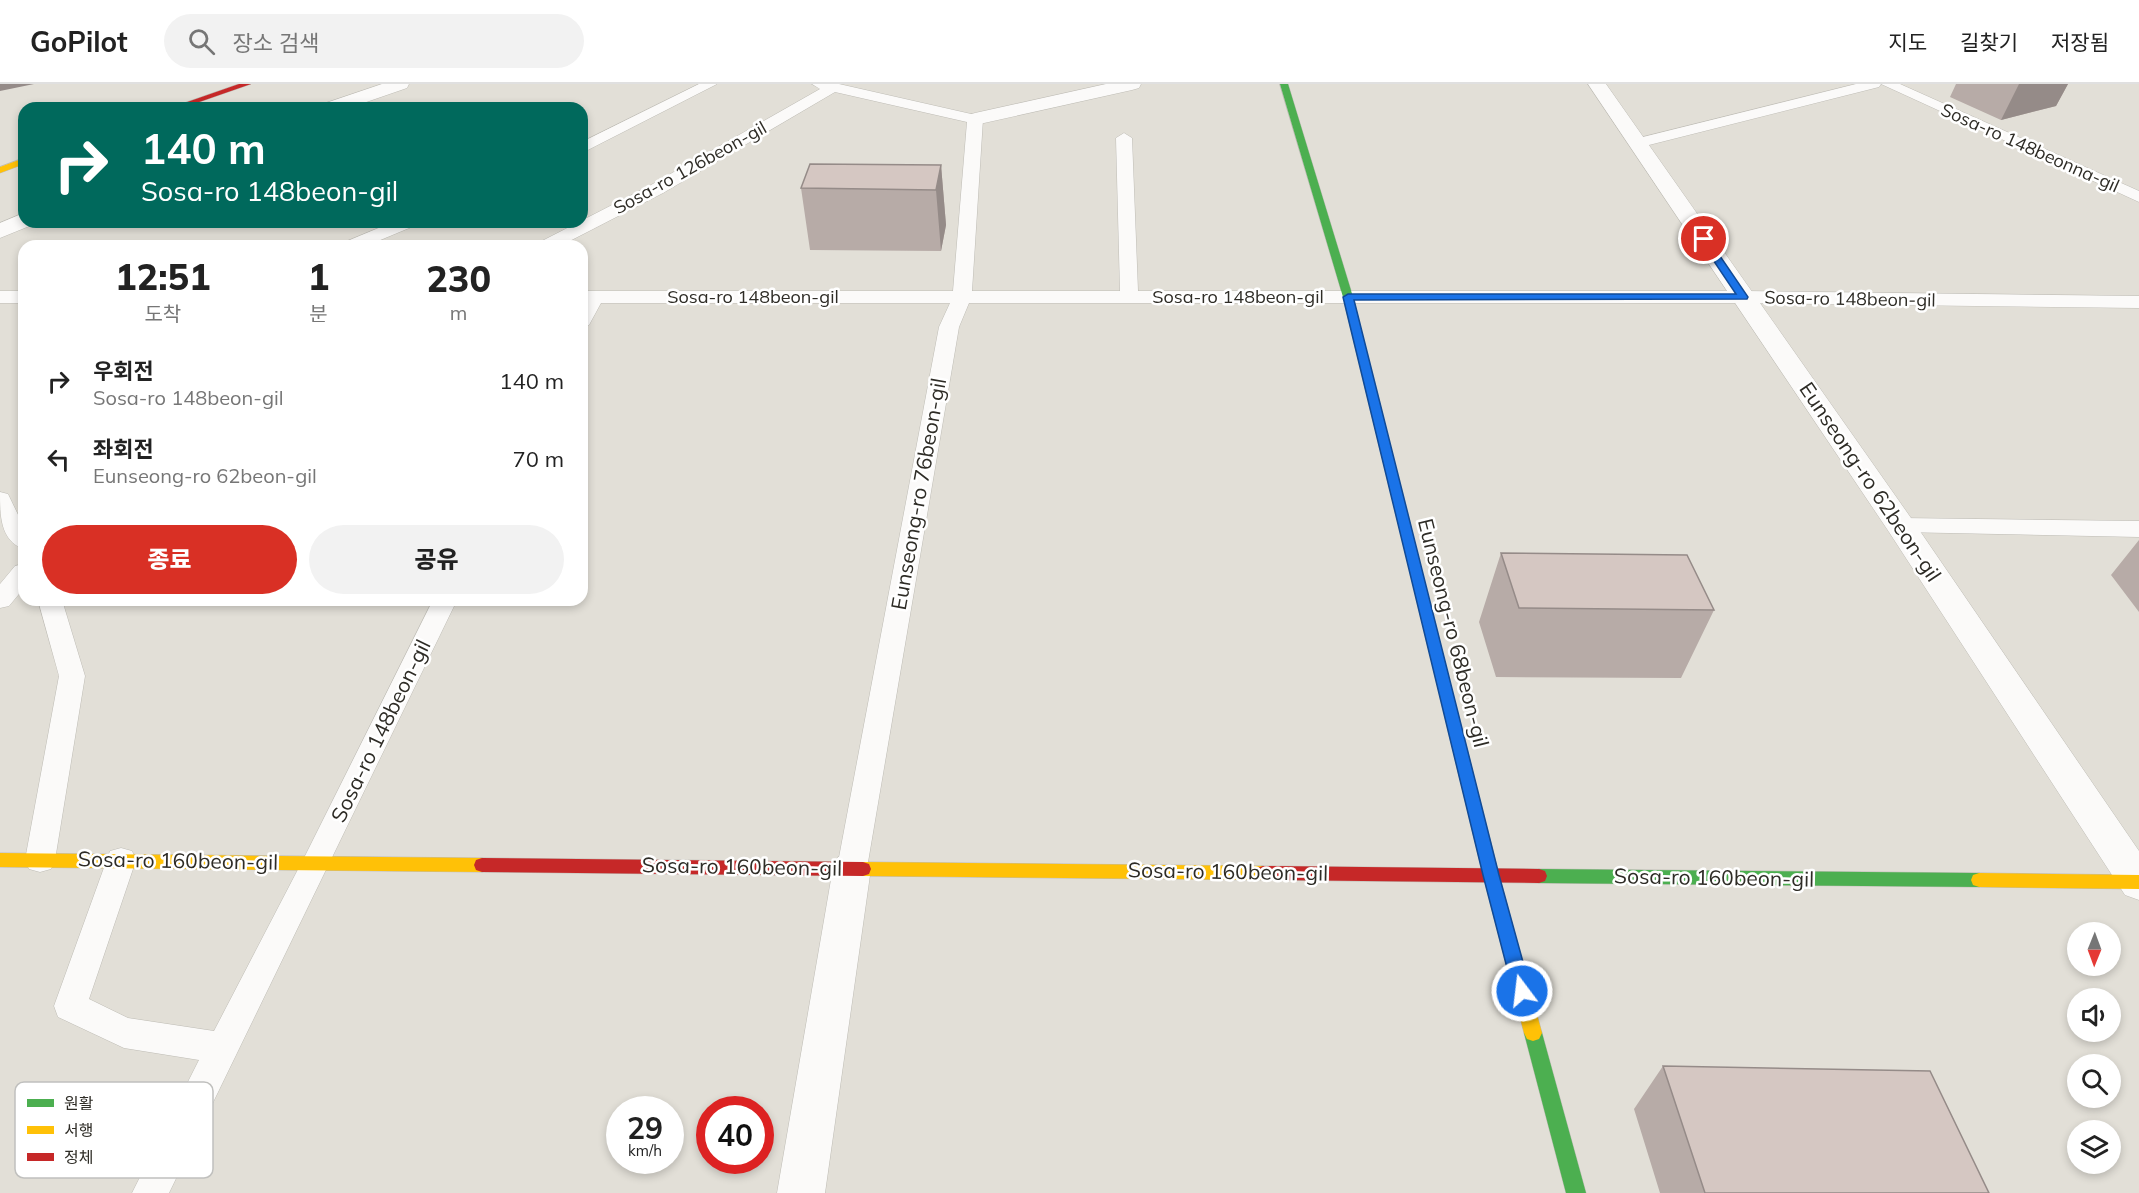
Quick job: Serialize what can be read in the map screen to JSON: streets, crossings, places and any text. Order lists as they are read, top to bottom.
{
  "streets": {
    "street": [
      "Sosa-ro 126beon-gil",
      "Eunseong-ro 62beon-gil",
      "Eunseong-ro 68beon-gil",
      "Sosa-ro 160beon-gil"
    ],
    "lane": ["Sosa-ro 148beonna-gil", "Sosa-ro 148beon-gil", "Eunseong-ro 76beon-gil"]
  },
  "crossings": [
    ["Sosa-ro 126beon-gil", "Eunseong-ro 76beon-gil"],
    ["Sosa-ro 148beon-gil", "Eunseong-ro 62beon-gil"],
    ["Sosa-ro 148beon-gil", "Eunseong-ro 76beon-gil"],
    ["Sosa-ro 148beon-gil", "Eunseong-ro 68beon-gil"],
    ["Sosa-ro 148beon-gil", "Sosa-ro 160beon-gil"],
    ["Eunseong-ro 62beon-gil", "Sosa-ro 160beon-gil"],
    ["Eunseong-ro 76beon-gil", "Sosa-ro 160beon-gil"],
    ["Eunseong-ro 68beon-gil", "Sosa-ro 160beon-gil"]
  ],
  "legend": ["원활", "서행", "정체"],
  "north": "bottom",
  "page": {
    "header": "GoPilot",
    "search": "장소 검색",
    "nav": ["지도", "길찾기", "저장됨"],
    "turn": ["140 m", "Sosa-ro 148beon-gil"],
    "eta": [
      "12:51",
      "도착",
      "1",
      "분",
      "230",
      "m"
    ],
    "list": [
      {
        "name": "우회전",
        "note": "Sosa-ro 148beon-gil",
        "value": "140 m"
      },
      {
        "name": "좌회전",
        "note": "Eunseong-ro 62beon-gil",
        "value": "70 m"
      }
    ],
    "buttons": ["종료", "공유"],
    "speed": "29 km/h",
    "limit": "40"
  }
}
